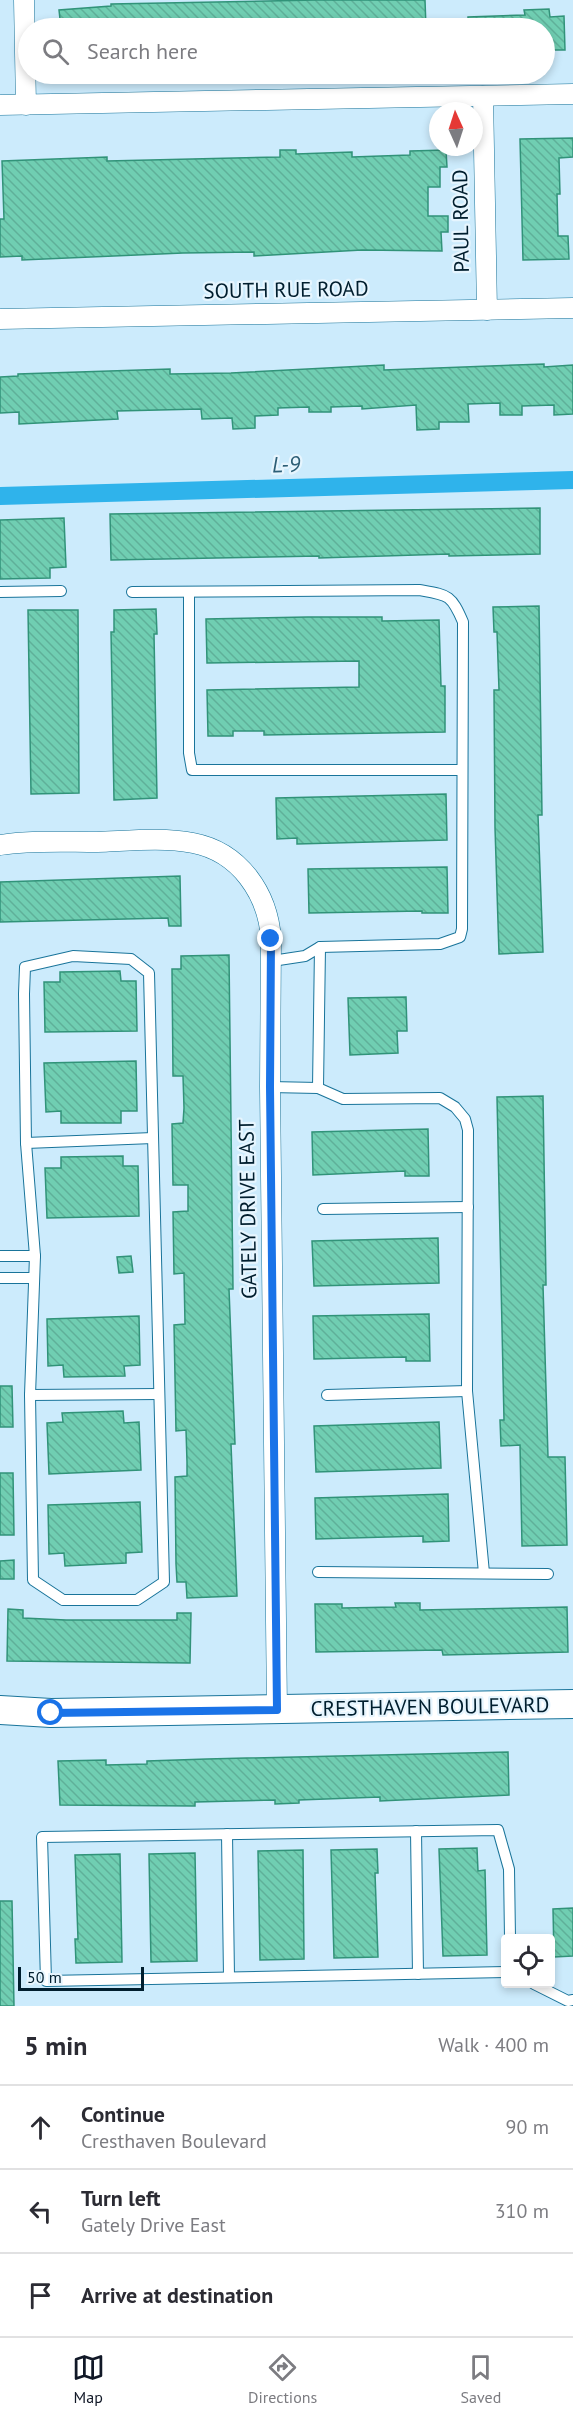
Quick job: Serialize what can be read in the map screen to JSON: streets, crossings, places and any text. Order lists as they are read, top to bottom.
{
  "streets": {
    "street": [
      "PAUL ROAD",
      "SOUTH RUE ROAD",
      "GATELY DRIVE EAST",
      "CRESTHAVEN BOULEVARD"
    ]
  },
  "crossings": [
    ["PAUL ROAD", "SOUTH RUE ROAD"],
    ["GATELY DRIVE EAST", "CRESTHAVEN BOULEVARD"]
  ],
  "water": ["L-9"],
  "scale_bar": "50 m",
  "north": "top",
  "page": {
    "search": "Search here",
    "scale": "50 m",
    "heading": ["5 min", "Walk · 400 m"],
    "list": [
      ["Continue", "Cresthaven Boulevard", "90 m"],
      ["Turn left", "Gately Drive East", "310 m"],
      "Arrive at destination"
    ],
    "nav": ["Map", "Directions", "Saved"]
  }
}
